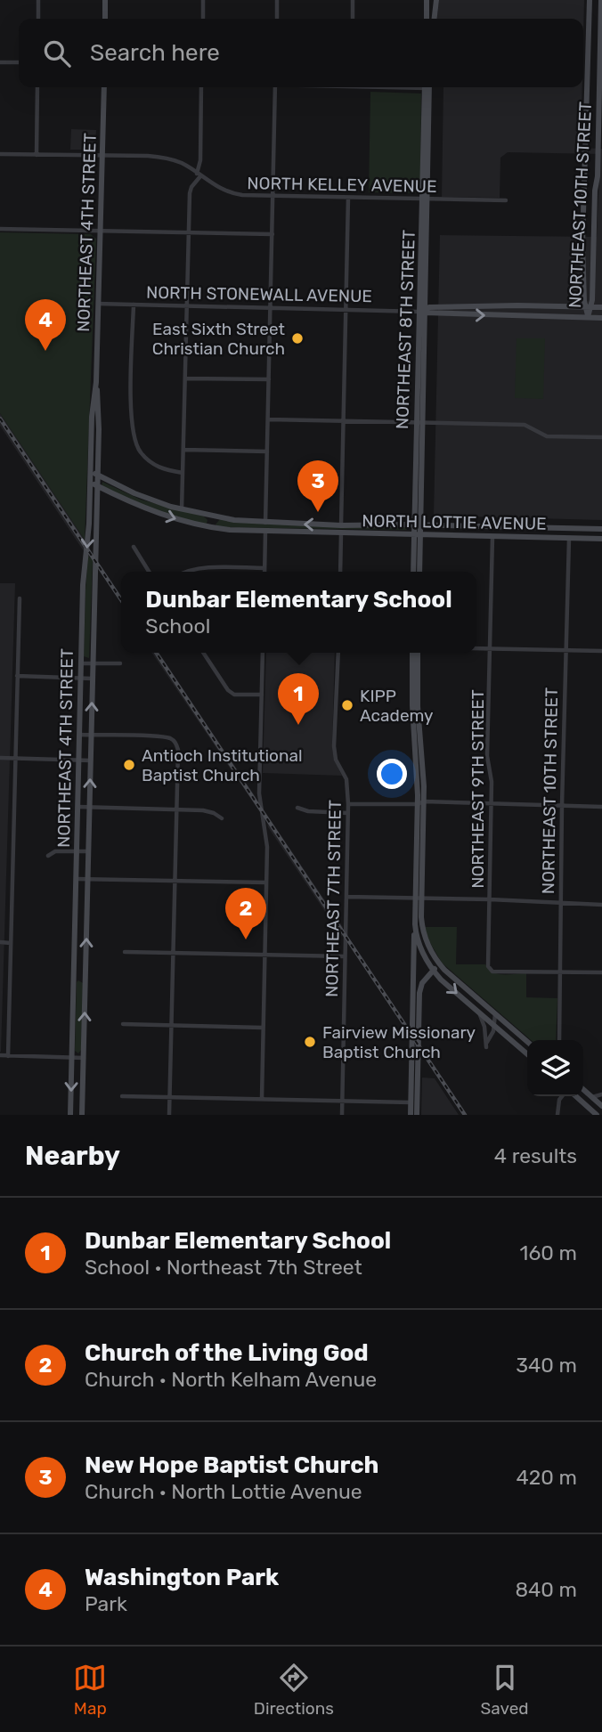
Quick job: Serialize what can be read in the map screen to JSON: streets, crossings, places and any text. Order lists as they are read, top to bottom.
{
  "streets": {
    "main road": [
      "NORTHEAST 10TH STREET",
      "NORTHEAST 4TH STREET",
      "NORTH STONEWALL AVENUE",
      "NORTHEAST 8TH STREET",
      "NORTH LOTTIE AVENUE"
    ],
    "street": ["NORTH KELLEY AVENUE", "NORTHEAST 9TH STREET", "NORTHEAST 7TH STREET"]
  },
  "crossings": [
    ["NORTH KELLEY AVENUE", "NORTHEAST 4TH STREET"],
    ["NORTH KELLEY AVENUE", "NORTHEAST 8TH STREET"],
    ["NORTHEAST 10TH STREET", "NORTH STONEWALL AVENUE"],
    ["NORTHEAST 10TH STREET", "NORTH LOTTIE AVENUE"],
    ["NORTHEAST 10TH STREET", "NORTHEAST 9TH STREET"],
    ["NORTHEAST 4TH STREET", "NORTH STONEWALL AVENUE"],
    ["NORTHEAST 4TH STREET", "NORTH LOTTIE AVENUE"],
    ["NORTH STONEWALL AVENUE", "NORTHEAST 8TH STREET"],
    ["NORTHEAST 8TH STREET", "NORTH LOTTIE AVENUE"],
    ["NORTH LOTTIE AVENUE", "NORTHEAST 9TH STREET"]
  ],
  "places": [
    "East Sixth Street Christian Church",
    "KIPP Academy",
    "Antioch Institutional Baptist Church",
    "Fairview Missionary Baptist Church"
  ],
  "page": {
    "search": "Search here",
    "pins": [
      "4",
      "3",
      "1",
      "2"
    ],
    "popup": ["Dunbar Elementary School", "School"],
    "heading": ["Nearby", "4 results"],
    "list": [
      {
        "mark": "1",
        "name": "Dunbar Elementary School",
        "note": "School · Northeast 7th Street",
        "value": "160 m"
      },
      {
        "mark": "2",
        "name": "Church of the Living God",
        "note": "Church · North Kelham Avenue",
        "value": "340 m"
      },
      {
        "mark": "3",
        "name": "New Hope Baptist Church",
        "note": "Church · North Lottie Avenue",
        "value": "420 m"
      },
      {
        "mark": "4",
        "name": "Washington Park",
        "note": "Park",
        "value": "840 m"
      }
    ],
    "nav": ["Map", "Directions", "Saved"]
  }
}
